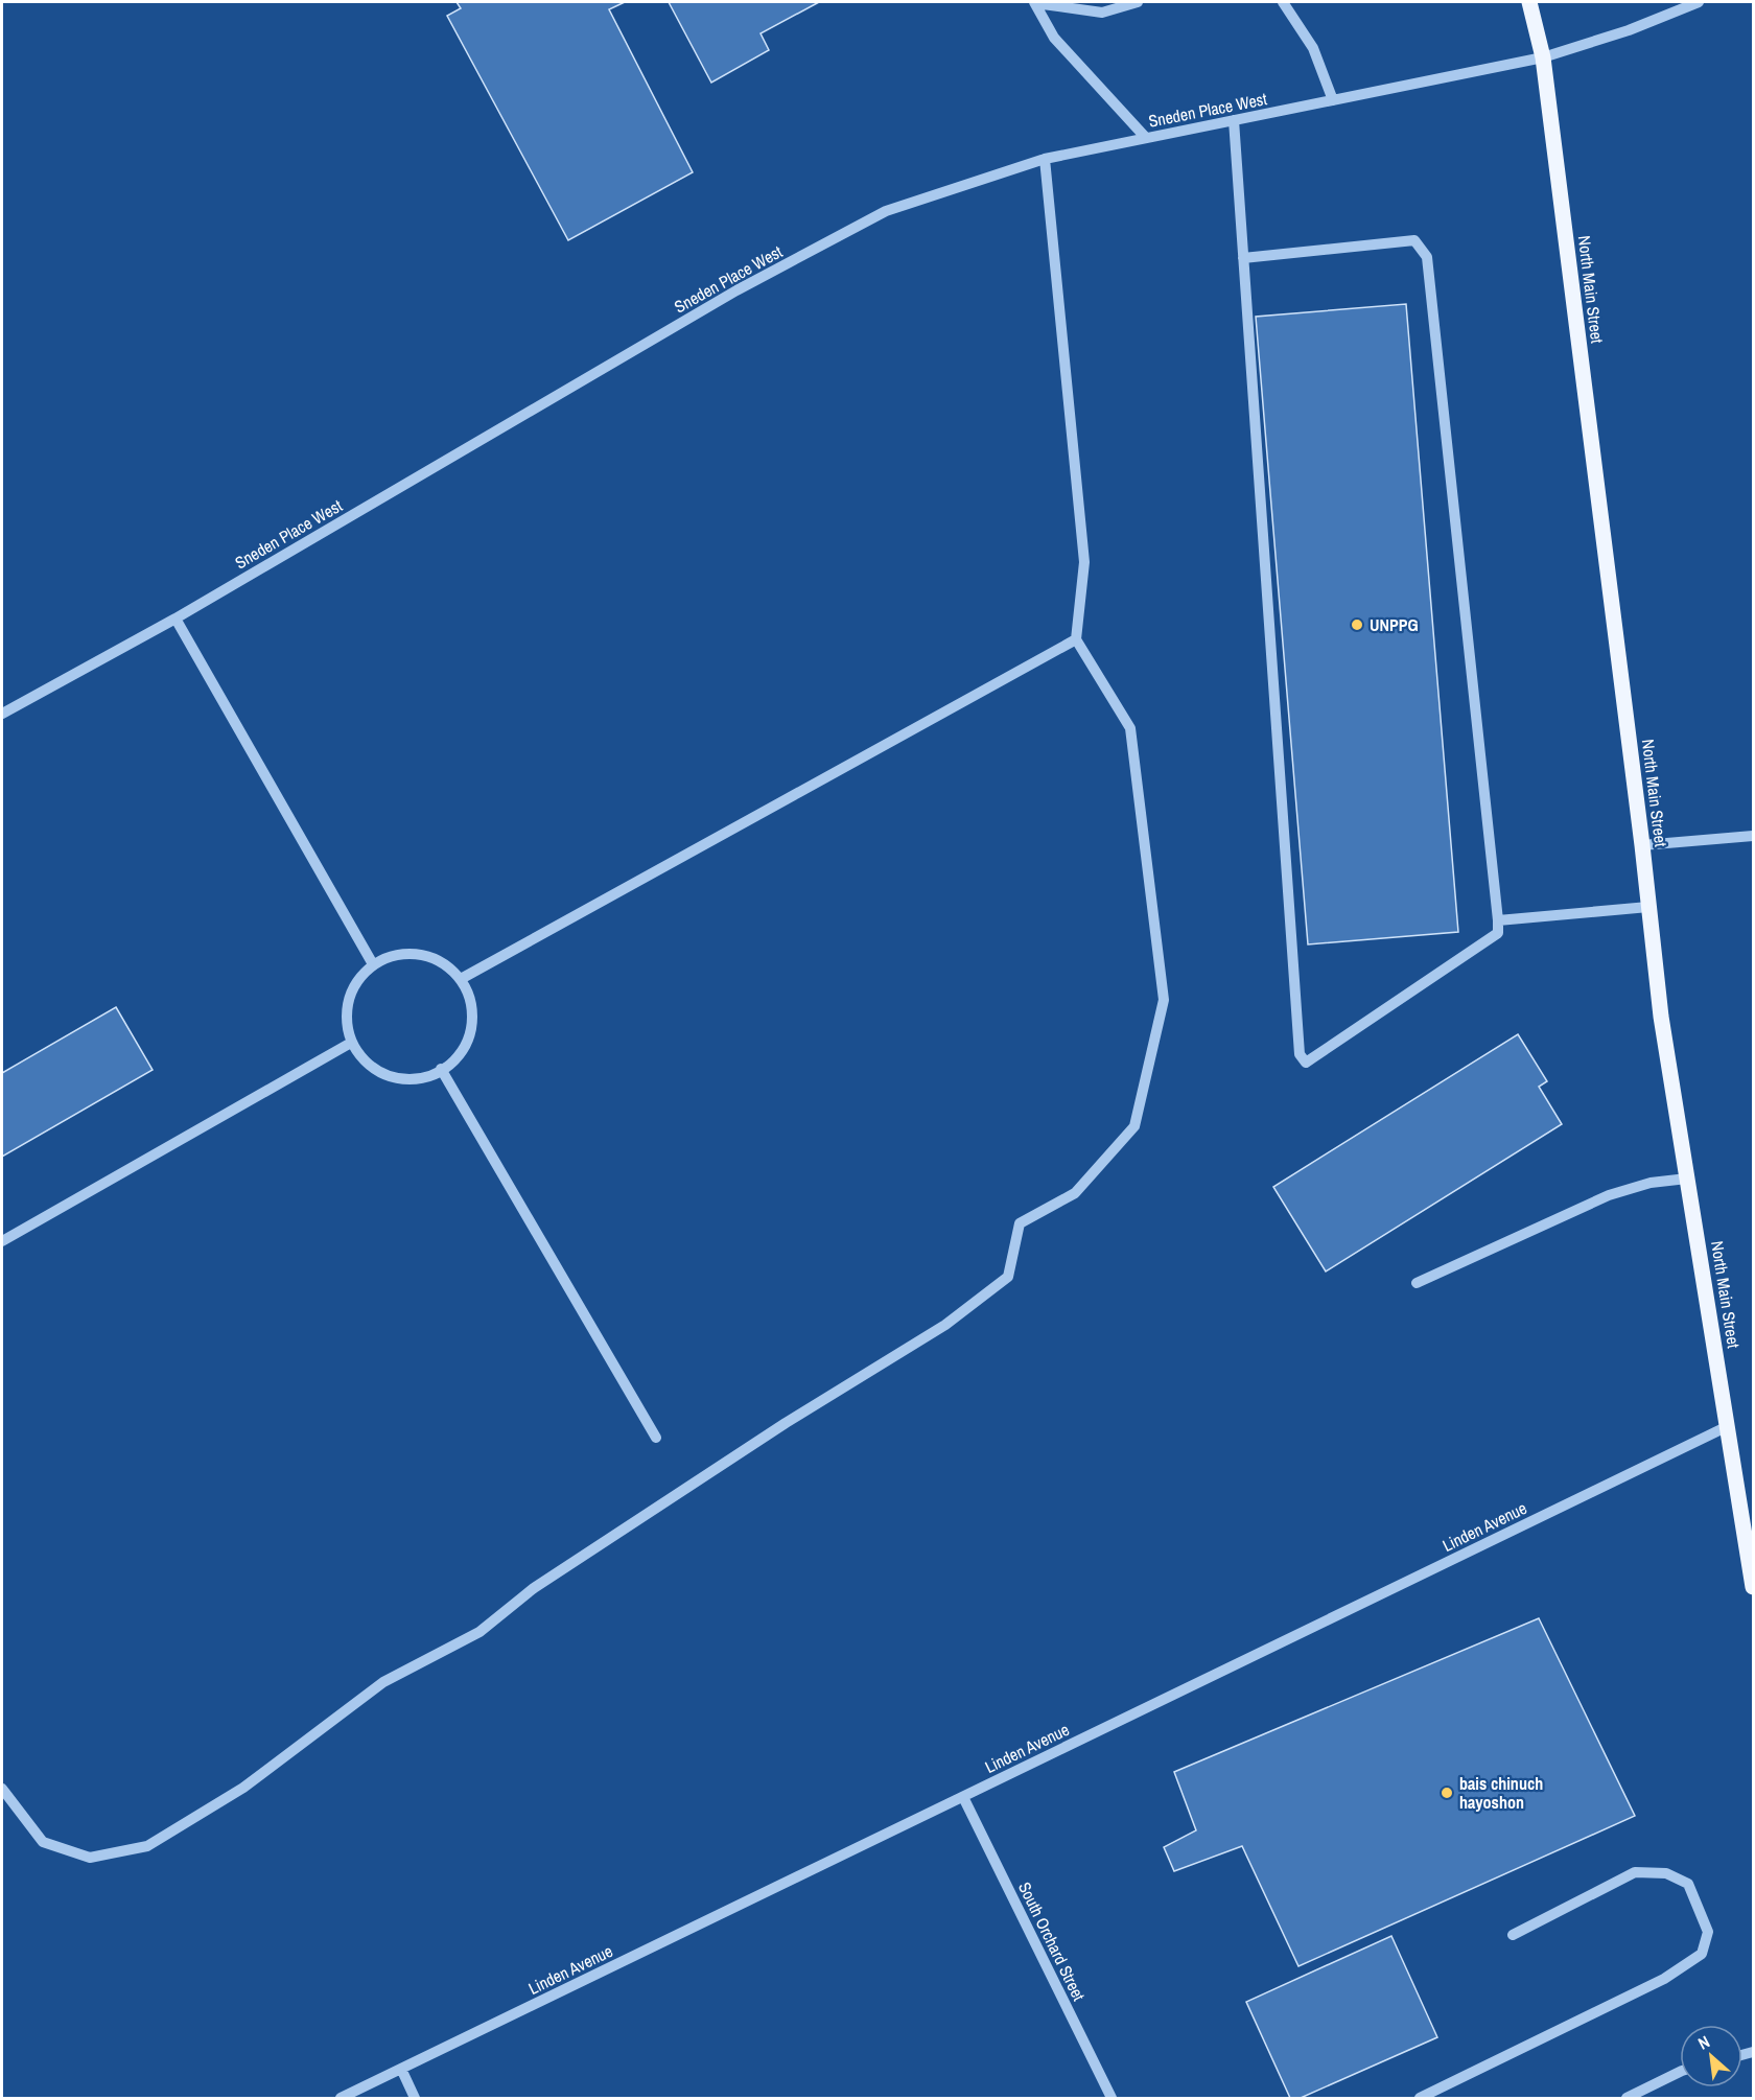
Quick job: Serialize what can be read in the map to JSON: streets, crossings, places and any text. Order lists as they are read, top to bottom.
{
  "streets": {
    "main road": ["North Main Street"],
    "street": ["Sneden Place West", "Linden Avenue", "South Orchard Street"]
  },
  "crossings": [
    ["Sneden Place West", "North Main Street"],
    ["North Main Street", "Linden Avenue"],
    ["Linden Avenue", "South Orchard Street"]
  ],
  "places": ["UNPPG", "bais chinuch hayoshon"],
  "north": "top left"
}
